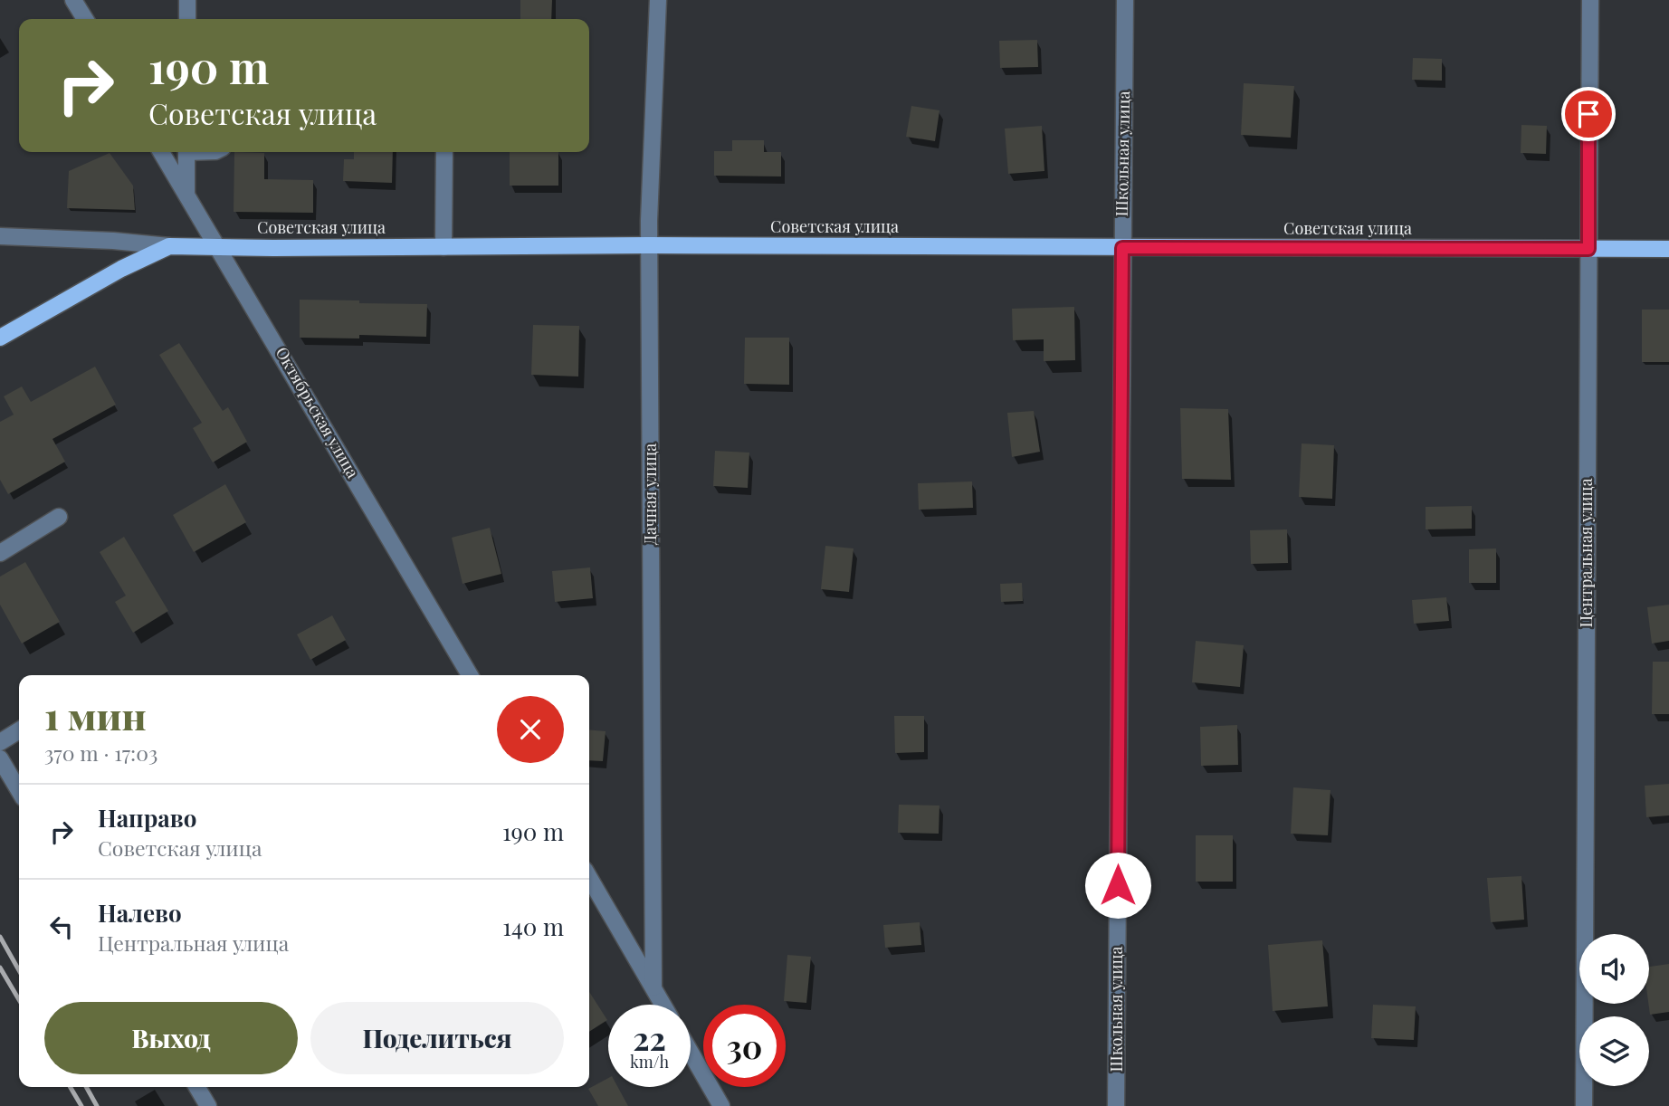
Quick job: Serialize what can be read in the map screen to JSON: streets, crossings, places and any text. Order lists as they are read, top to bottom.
{
  "streets": {
    "main road": ["Советская улица"],
    "street": [
      "Школьная улица",
      "Октябрьская улица",
      "Дачная улица",
      "Центральная улица"
    ]
  },
  "crossings": [
    ["Школьная улица", "Советская улица"],
    ["Советская улица", "Октябрьская улица"],
    ["Советская улица", "Дачная улица"],
    ["Советская улица", "Центральная улица"]
  ],
  "page": {
    "turn": ["190 m", "Советская улица"],
    "heading": ["1 мин", "370 m · 17:03"],
    "list": [
      {
        "name": "Направо",
        "note": "Советская улица",
        "value": "190 m"
      },
      {
        "name": "Налево",
        "note": "Центральная улица",
        "value": "140 m"
      }
    ],
    "buttons": ["Выход", "Поделиться"],
    "speed": "22 km/h",
    "limit": "30"
  }
}
